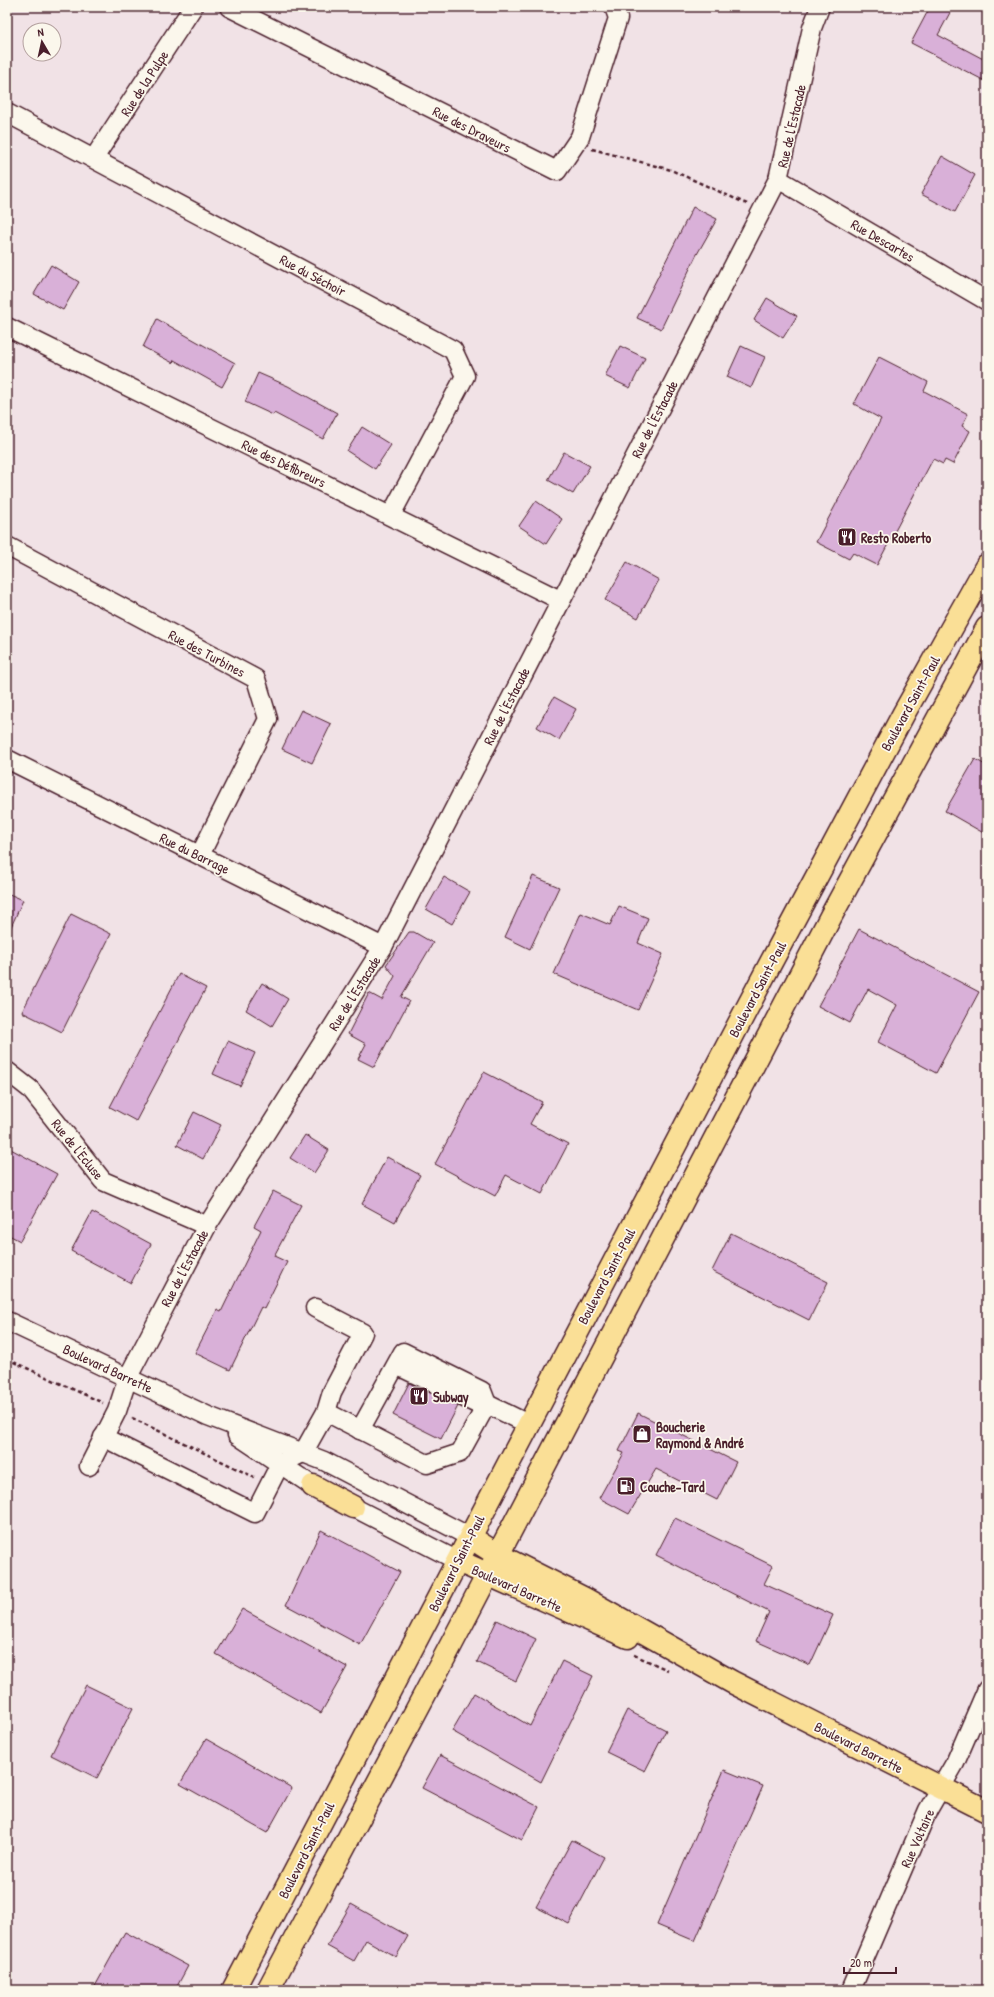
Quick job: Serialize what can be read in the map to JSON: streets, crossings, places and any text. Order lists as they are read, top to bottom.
{
  "streets": {
    "main road": ["Boulevard Saint-Paul", "Boulevard Barrette"],
    "street": [
      "Rue de la Pulpe",
      "Rue de l'Estacade",
      "Rue des Draveurs",
      "Rue Descartes",
      "Rue du Séchoir",
      "Rue des Défibreurs",
      "Rue des Turbines",
      "Rue du Barrage",
      "Rue de l'Ecluse",
      "Rue Voltaire"
    ]
  },
  "crossings": [
    ["Rue de la Pulpe", "Rue du Séchoir"],
    ["Rue de l'Estacade", "Rue Descartes"],
    ["Rue de l'Estacade", "Rue des Défibreurs"],
    ["Rue de l'Estacade", "Rue du Barrage"],
    ["Rue de l'Estacade", "Rue de l'Ecluse"],
    ["Rue de l'Estacade", "Boulevard Barrette"],
    ["Rue du Séchoir", "Rue des Défibreurs"],
    ["Rue des Turbines", "Rue du Barrage"],
    ["Boulevard Saint-Paul", "Boulevard Barrette"],
    ["Boulevard Barrette", "Rue Voltaire"]
  ],
  "places": {
    "restaurant": ["Resto Roberto", "Subway"],
    "shop": ["Boucherie Raymond & André"],
    "fuel station": ["Couche-Tard"]
  },
  "scale_bar": "20 m",
  "north": "top"
}
